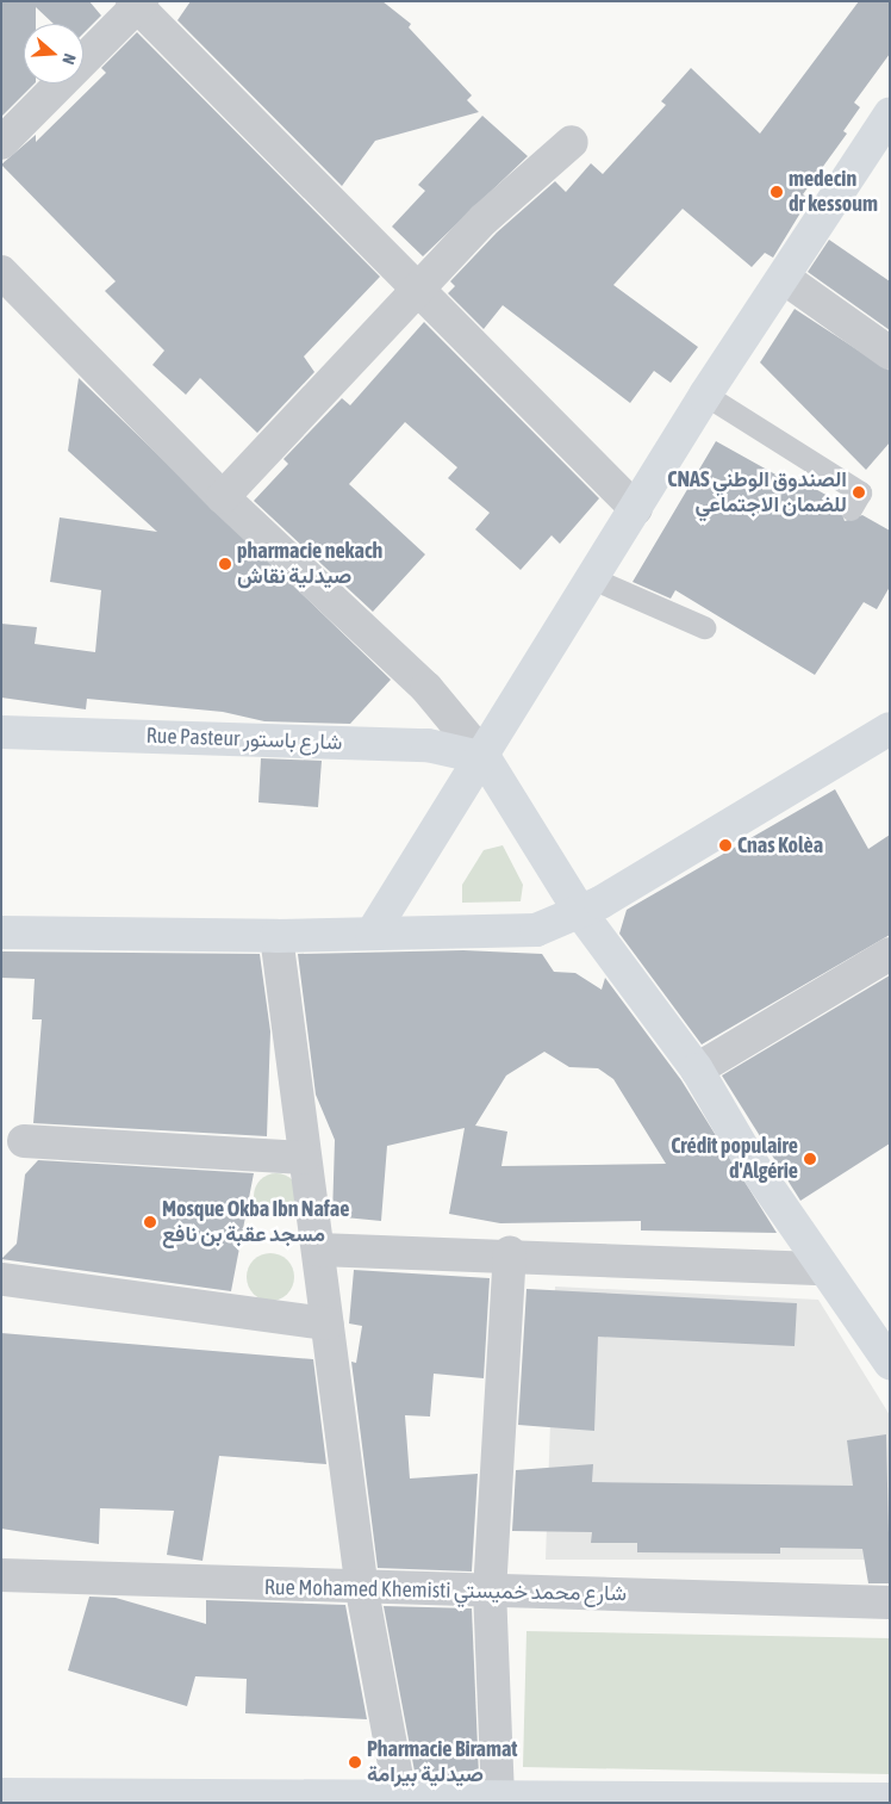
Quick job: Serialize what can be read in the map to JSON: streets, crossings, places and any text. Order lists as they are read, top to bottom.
{
  "streets": {
    "main road": ["Rue Pasteur شارع باستور"],
    "street": ["Rue Mohamed Khemisti شارع محمد خميستي"]
  },
  "places": [
    "medecin dr kessoum",
    "CNAS الصندوق الوطني للضمان الاجتماعي",
    "pharmacie nekach صيدلية نقاش",
    "Cnas Kolèa",
    "Crédit populaire d'Algérie",
    "Mosque Okba Ibn Nafae مسجد عقبة بن نافع",
    "Pharmacie Biramat صيدلية بيرامة"
  ],
  "north": "right"
}
